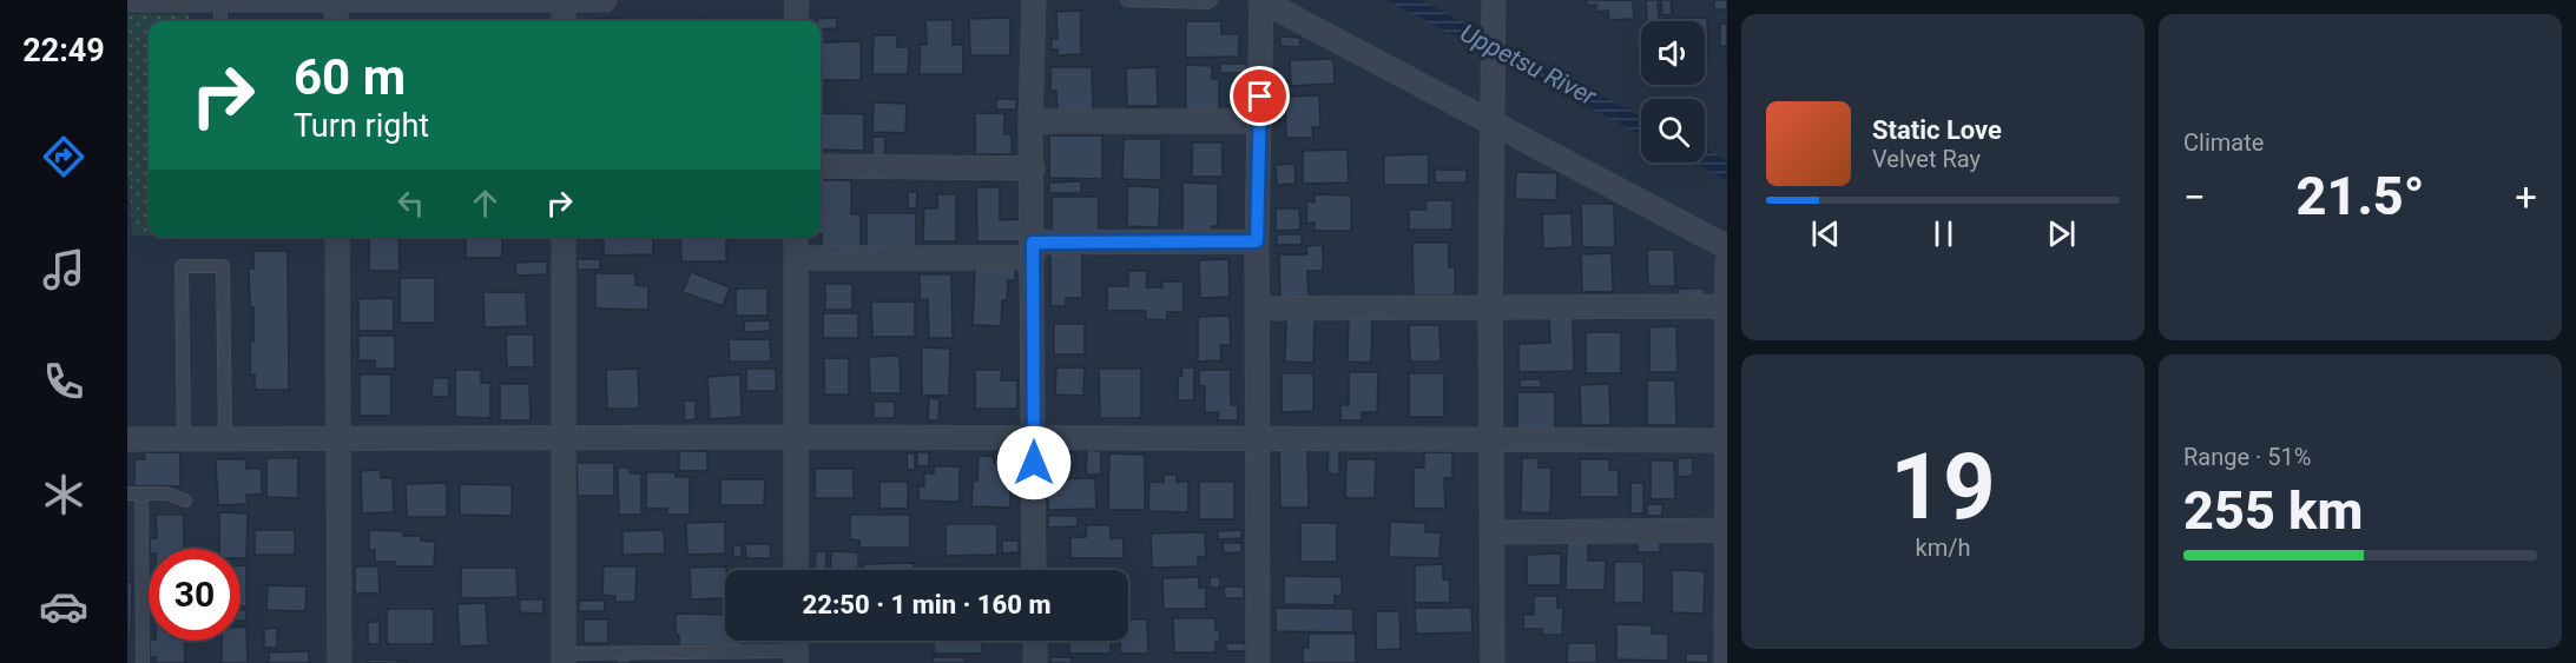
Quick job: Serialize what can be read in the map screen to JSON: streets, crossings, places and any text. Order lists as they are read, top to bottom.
{
  "water": ["Uppetsu River"],
  "page": {
    "tabs": "22:49",
    "tile": [
      "Climate",
      ["19", "km/h"],
      ["Range · 51%", "255 km"]
    ],
    "turn": ["60 m", "Turn right"],
    "song": ["Static Love", "Velvet Ray"],
    "heat": ["−", "21.5°", "+"],
    "limit": "30",
    "trip": "22:50 · 1 min · 160 m"
  }
}
